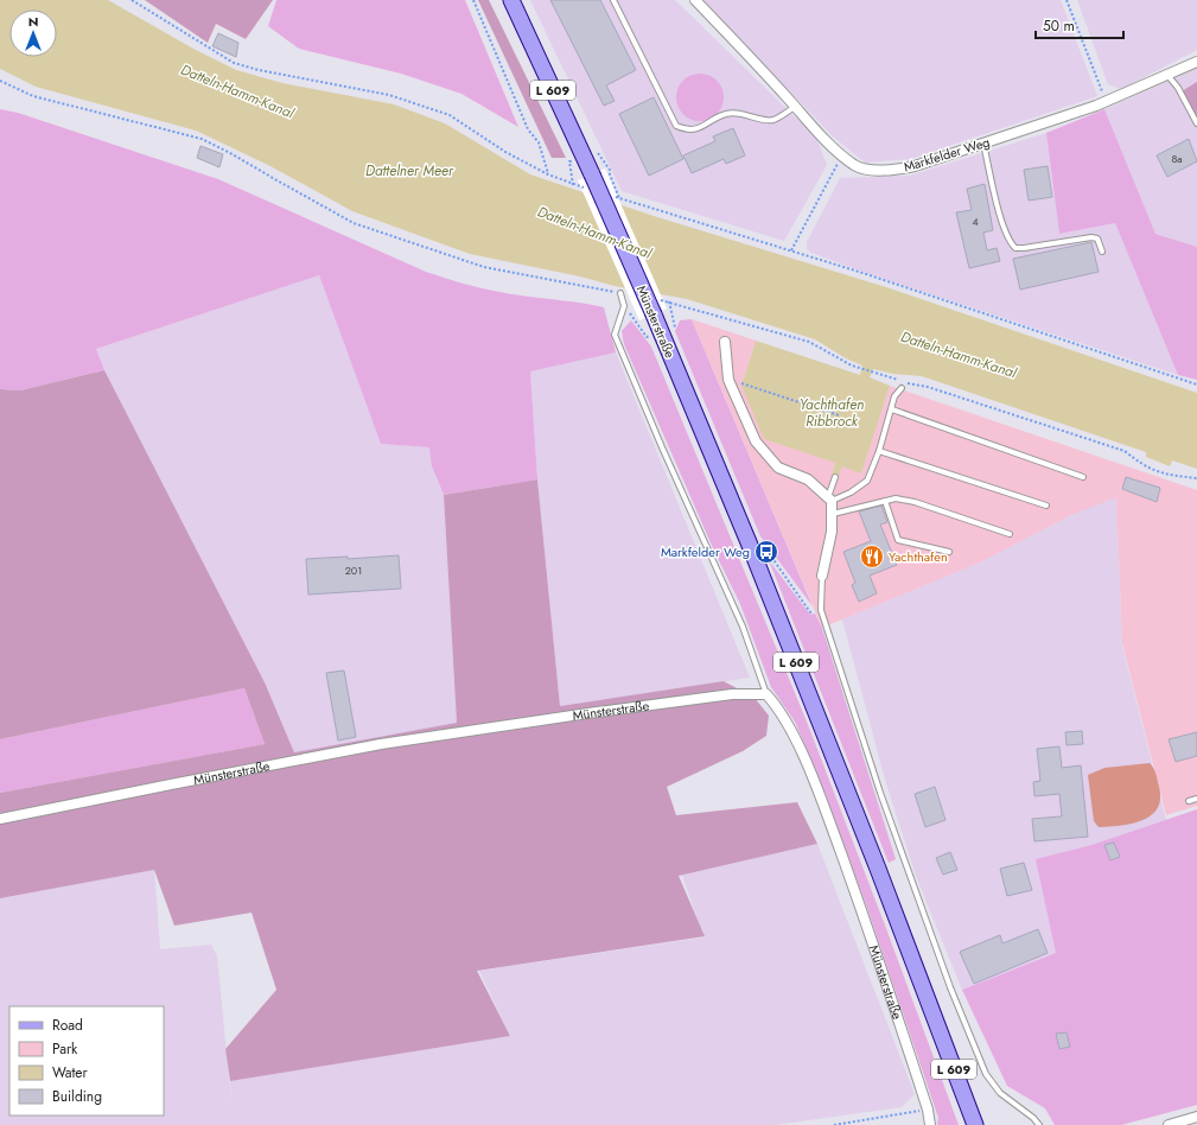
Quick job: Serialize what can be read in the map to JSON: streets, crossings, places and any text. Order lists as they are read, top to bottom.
{
  "streets": {
    "main road": ["L 609", "Münsterstraße"],
    "street": ["Markfelder Weg"]
  },
  "water": ["Datteln-Hamm-Kanal", "Dattelner Meer", "Yachthafen Ribbrock"],
  "places": {
    "bus stop": ["Markfelder Weg"],
    "restaurant": ["Yachthafen"]
  },
  "house_numbers": ["8a", "4", "201"],
  "legend": [
    "Road",
    "Park",
    "Water",
    "Building"
  ],
  "scale_bar": "50 m",
  "north": "top"
}
